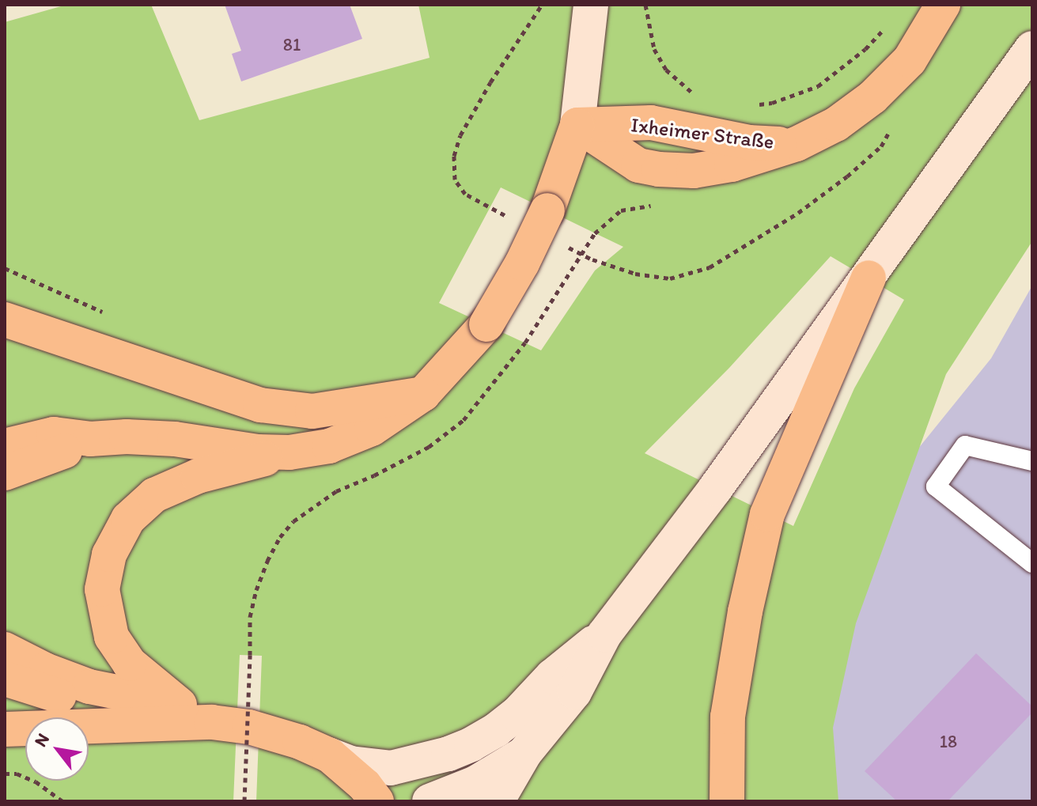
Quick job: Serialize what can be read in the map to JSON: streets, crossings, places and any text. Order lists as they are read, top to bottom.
{
  "streets": {
    "main road": ["Ixheimer Straße"]
  },
  "house_numbers": ["81", "18"],
  "north": "top left"
}
